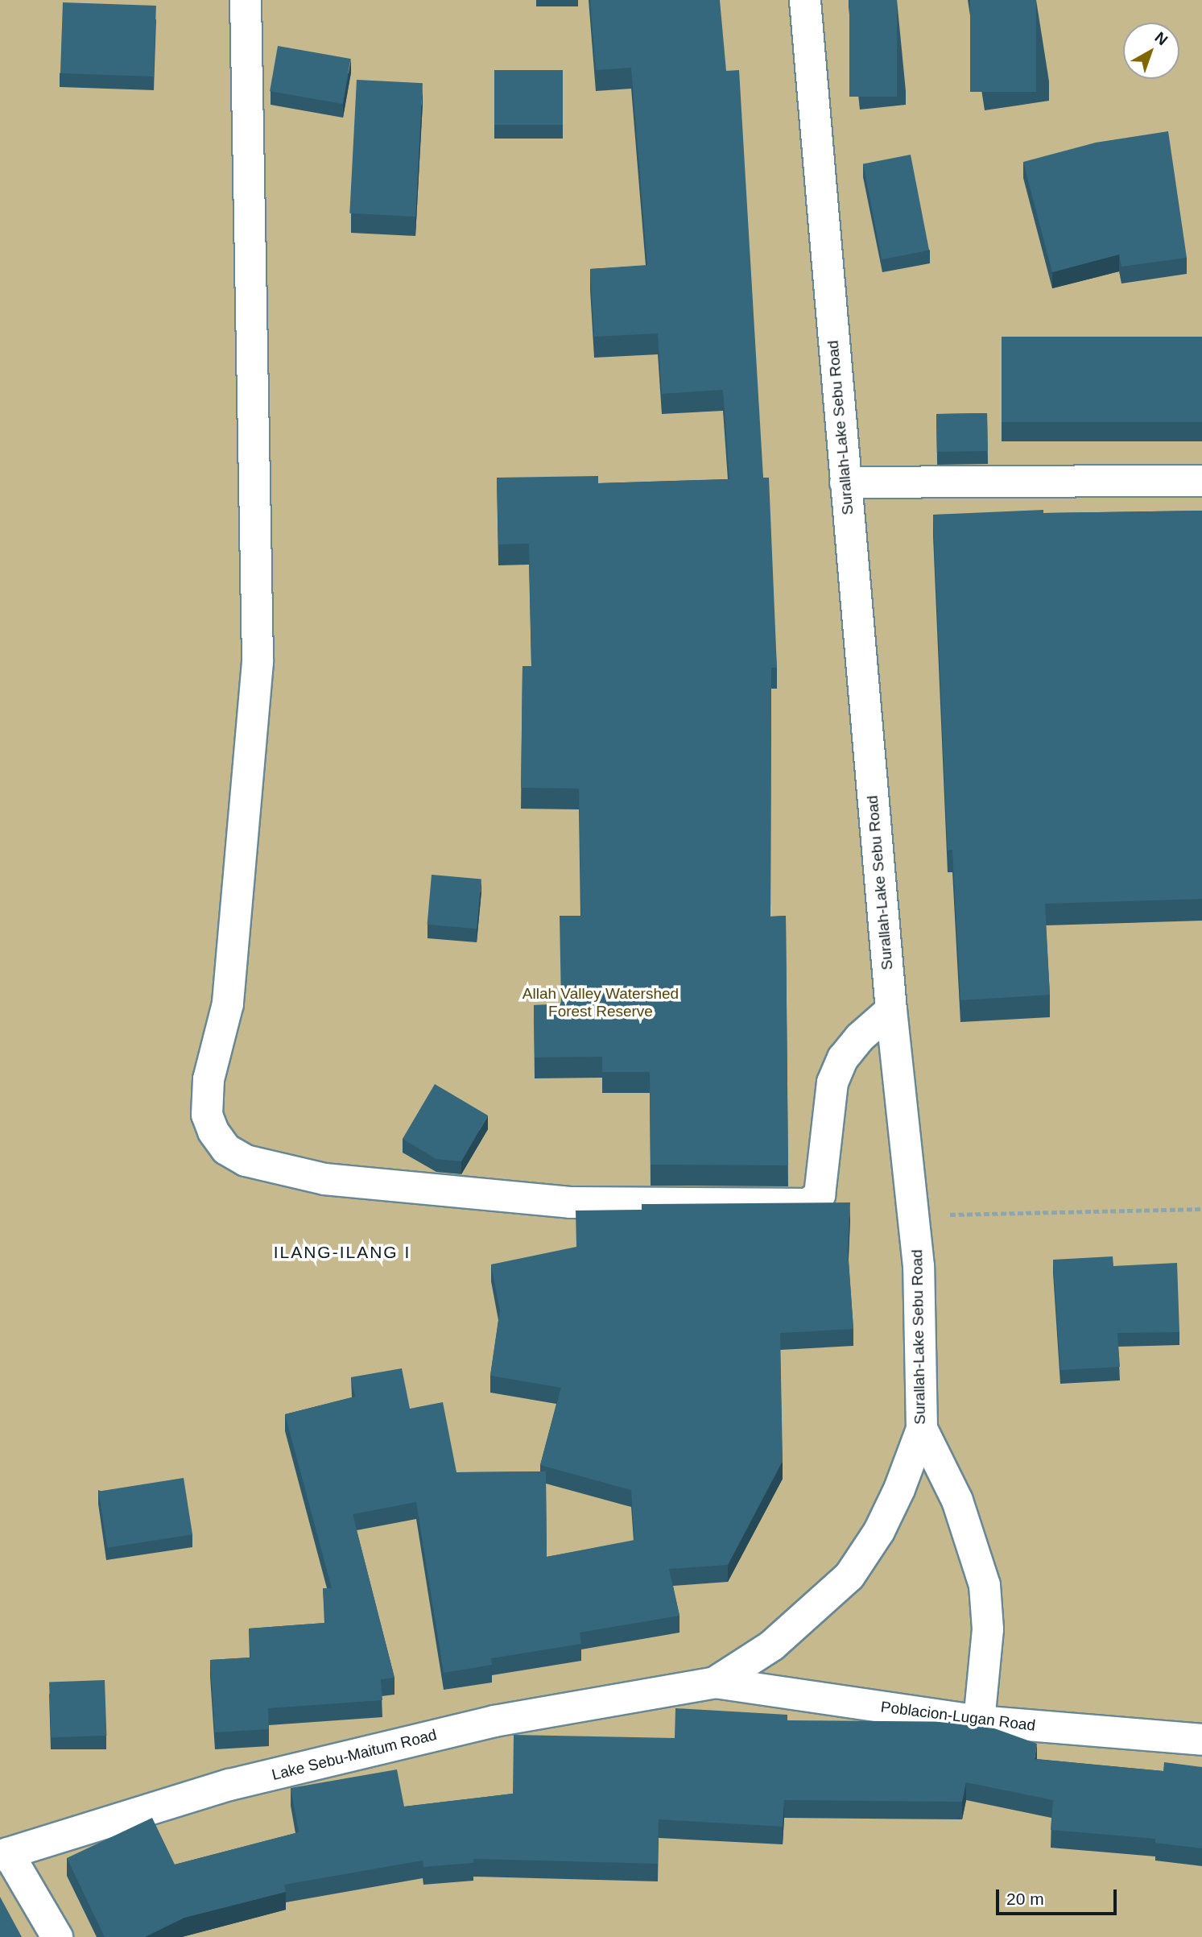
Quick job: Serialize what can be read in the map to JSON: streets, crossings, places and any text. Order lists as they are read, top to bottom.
{
  "streets": {
    "main road": ["Surallah-Lake Sebu Road", "Poblacion-Lugan Road", "Lake Sebu-Maitum Road"]
  },
  "crossings": [
    ["Surallah-Lake Sebu Road", "Poblacion-Lugan Road"],
    ["Surallah-Lake Sebu Road", "Lake Sebu-Maitum Road"],
    ["Poblacion-Lugan Road", "Lake Sebu-Maitum Road"]
  ],
  "districts": ["ILANG-ILANG I"],
  "parks": ["Allah Valley Watershed Forest Reserve"],
  "scale_bar": "20 m",
  "north": "top right"
}
